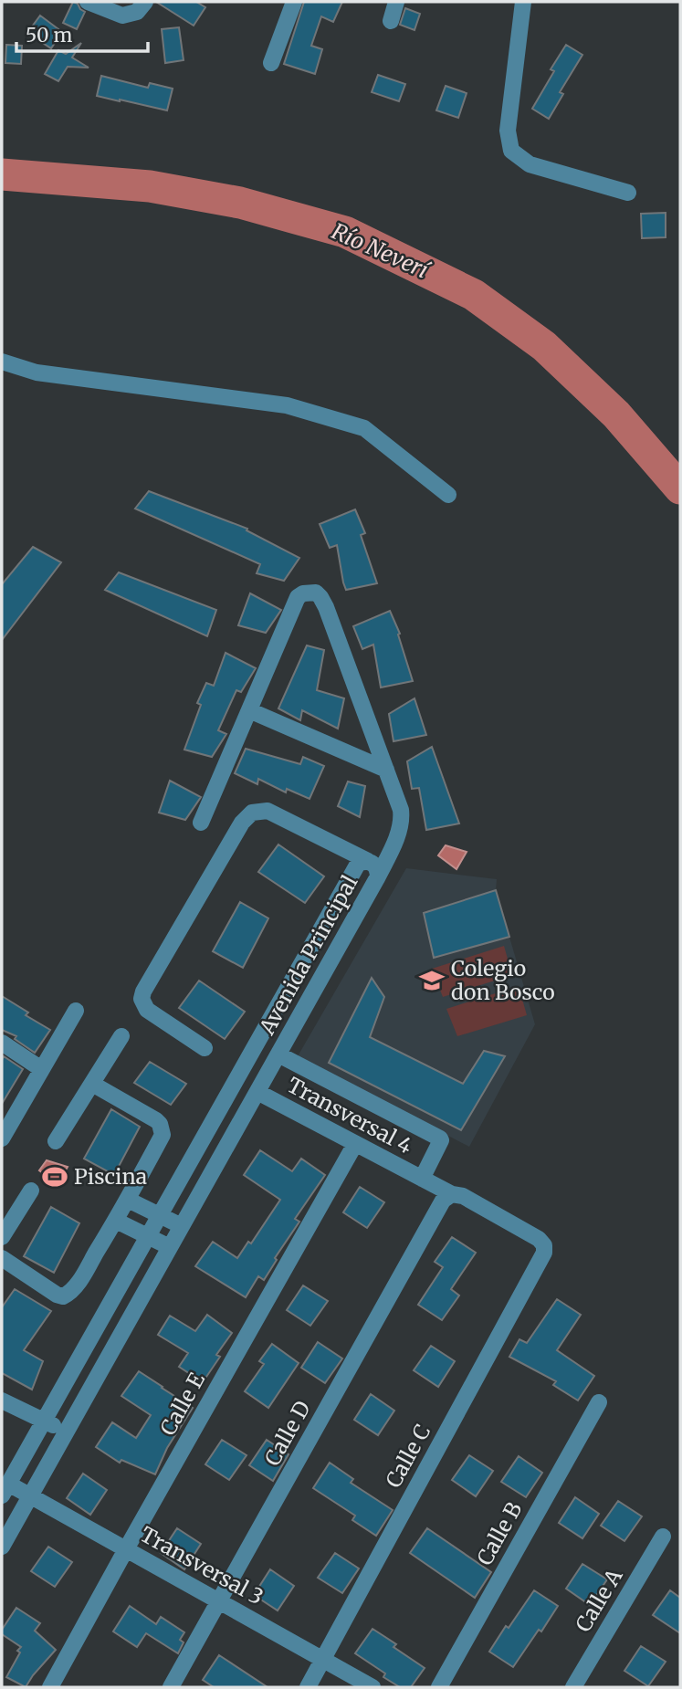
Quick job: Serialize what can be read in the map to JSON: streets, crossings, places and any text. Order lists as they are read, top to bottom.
{
  "streets": {
    "street": [
      "Avenida Principal",
      "Transversal 4",
      "Calle E",
      "Calle D",
      "Calle C",
      "Calle B",
      "Transversal 3",
      "Calle A"
    ]
  },
  "crossings": [
    ["Avenida Principal", "Transversal 4"],
    ["Avenida Principal", "Transversal 3"],
    ["Transversal 4", "Calle E"],
    ["Transversal 4", "Calle D"],
    ["Transversal 4", "Calle C"],
    ["Calle E", "Transversal 3"],
    ["Calle D", "Transversal 3"],
    ["Calle C", "Transversal 3"]
  ],
  "water": ["Río Neverí"],
  "places": {
    "school or university": ["Colegio don Bosco"],
    "sports": ["Piscina"]
  },
  "scale_bar": "50 m"
}
